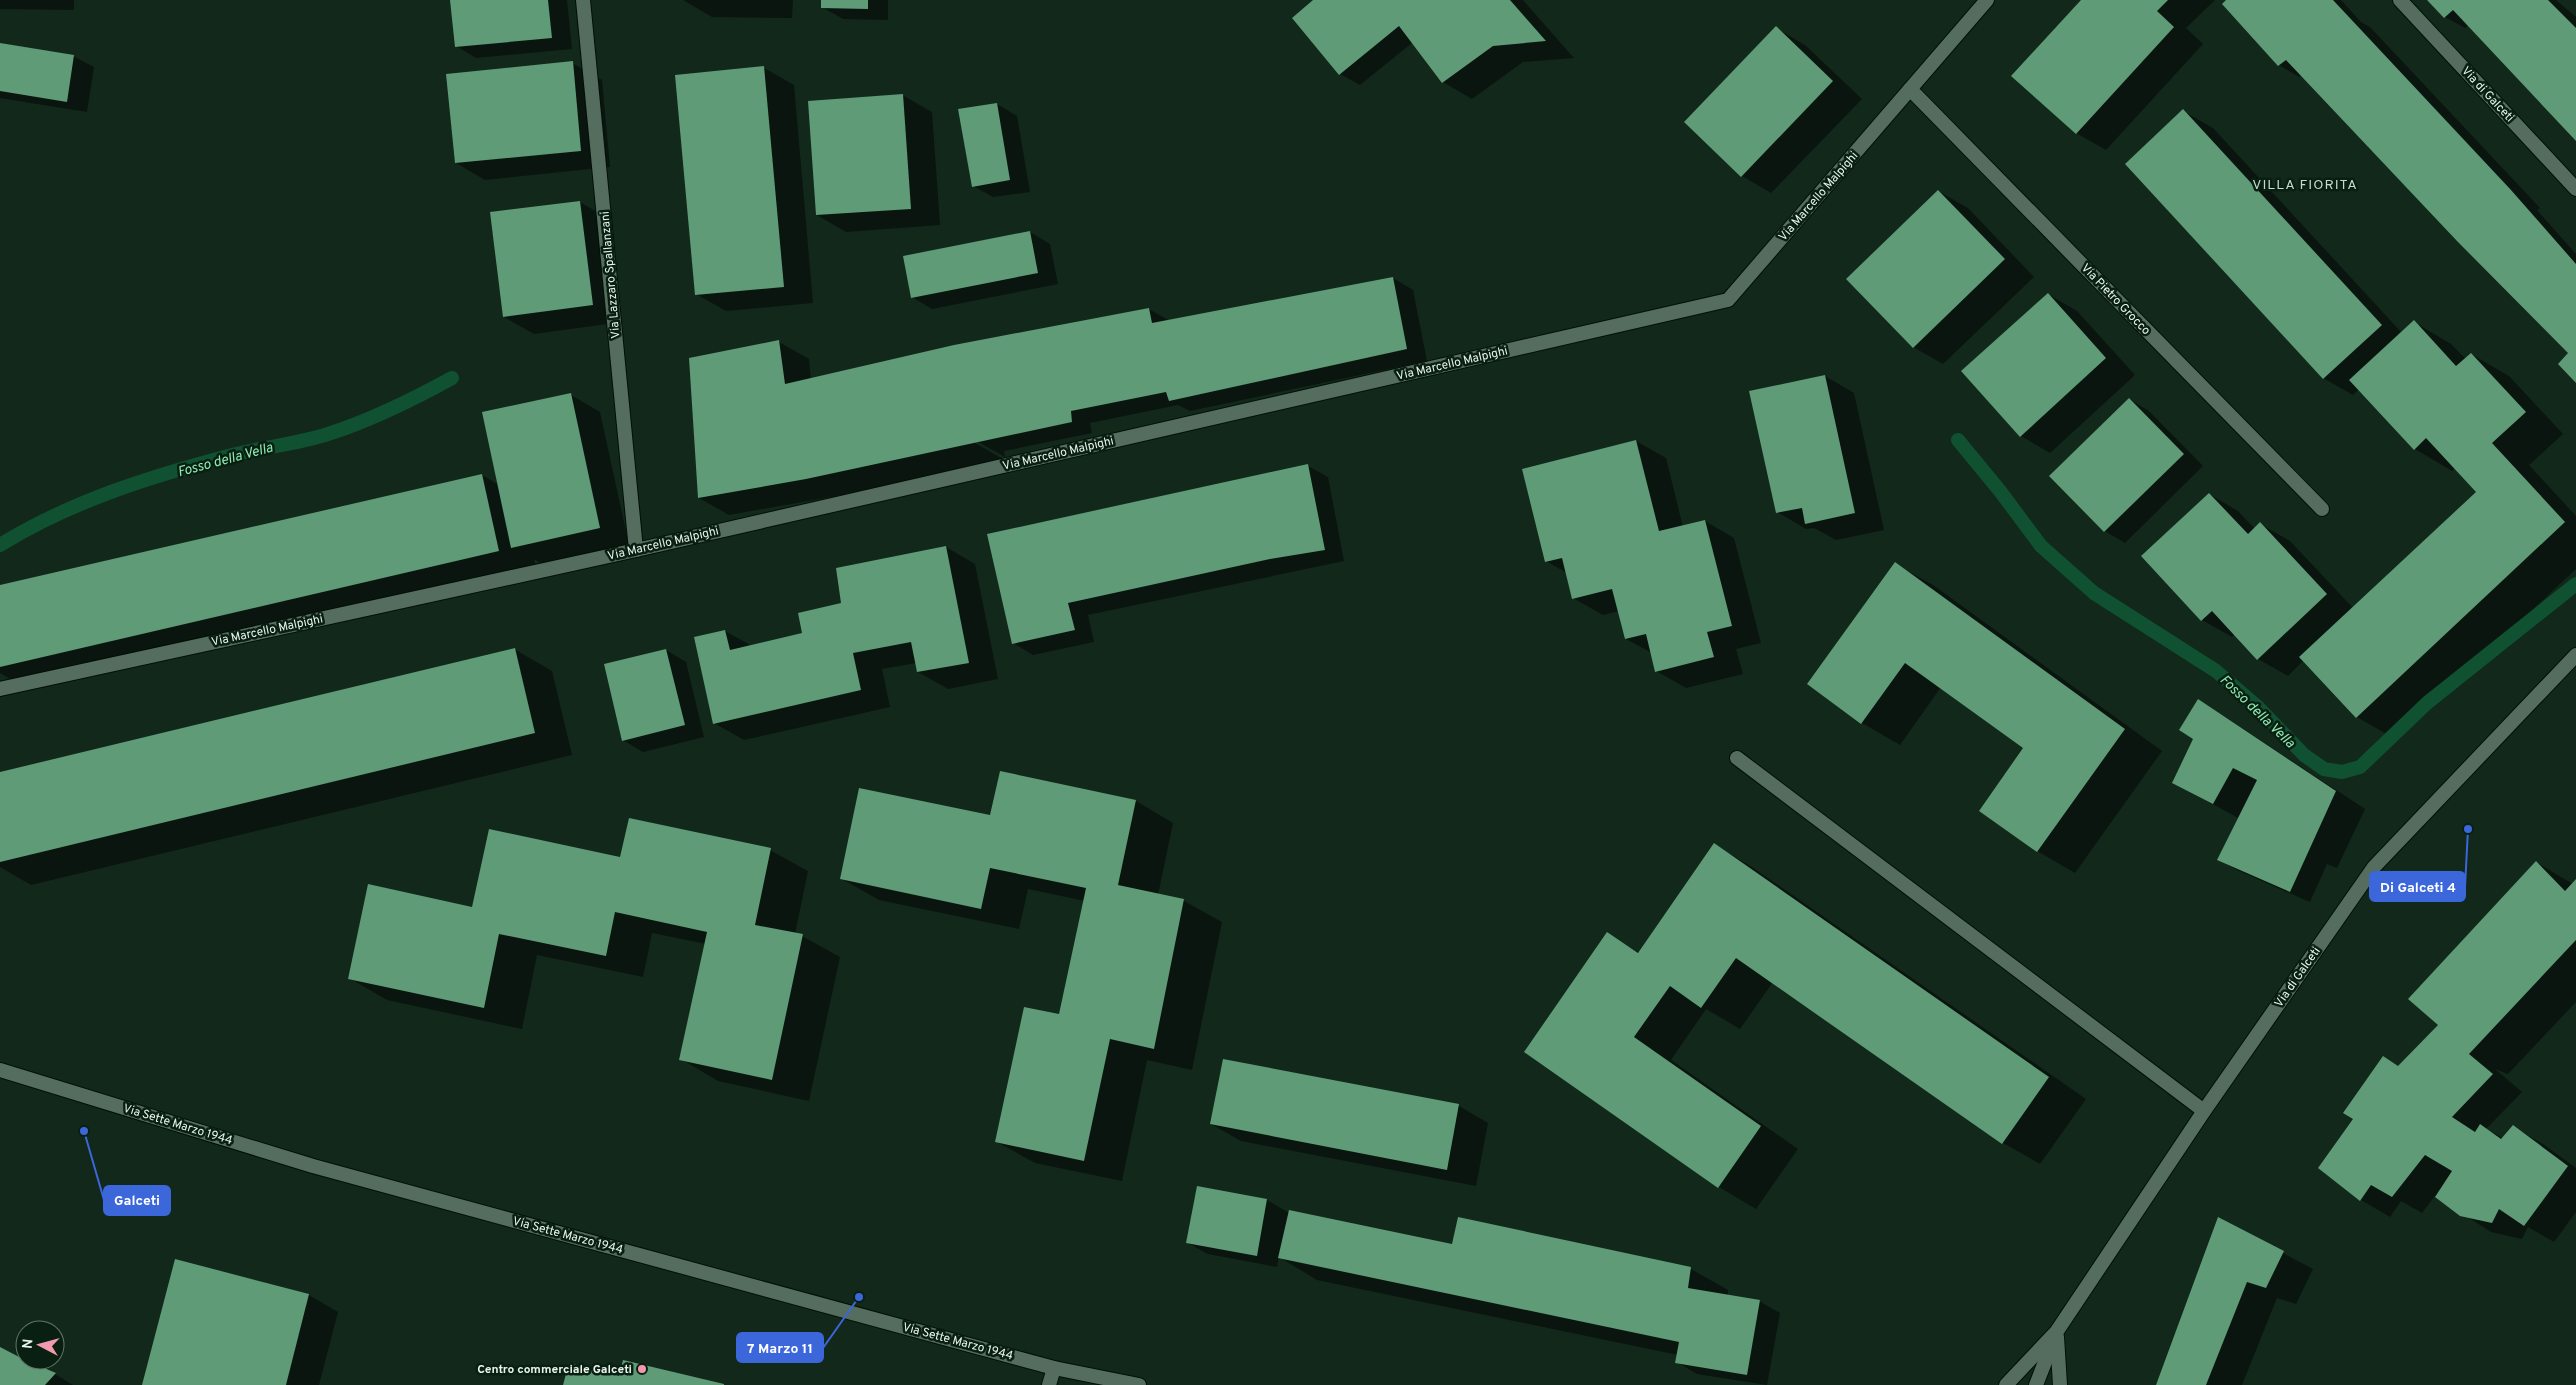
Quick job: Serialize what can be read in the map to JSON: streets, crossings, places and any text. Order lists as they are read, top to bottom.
{
  "streets": {
    "street": [
      "Via di Galceti",
      "Via Marcello Malpighi",
      "Via Lazzaro Spallanzani",
      "Via Pietro Grocco",
      "Via Sette Marzo 1944"
    ]
  },
  "crossings": [
    ["Via Marcello Malpighi", "Via Lazzaro Spallanzani"],
    ["Via Marcello Malpighi", "Via Pietro Grocco"]
  ],
  "districts": ["VILLA FIORITA"],
  "water": ["Fosso della Vella"],
  "places": [
    "Di Galceti 4",
    "Galceti",
    "7 Marzo 11",
    "Centro commerciale Galceti"
  ],
  "north": "left"
}
